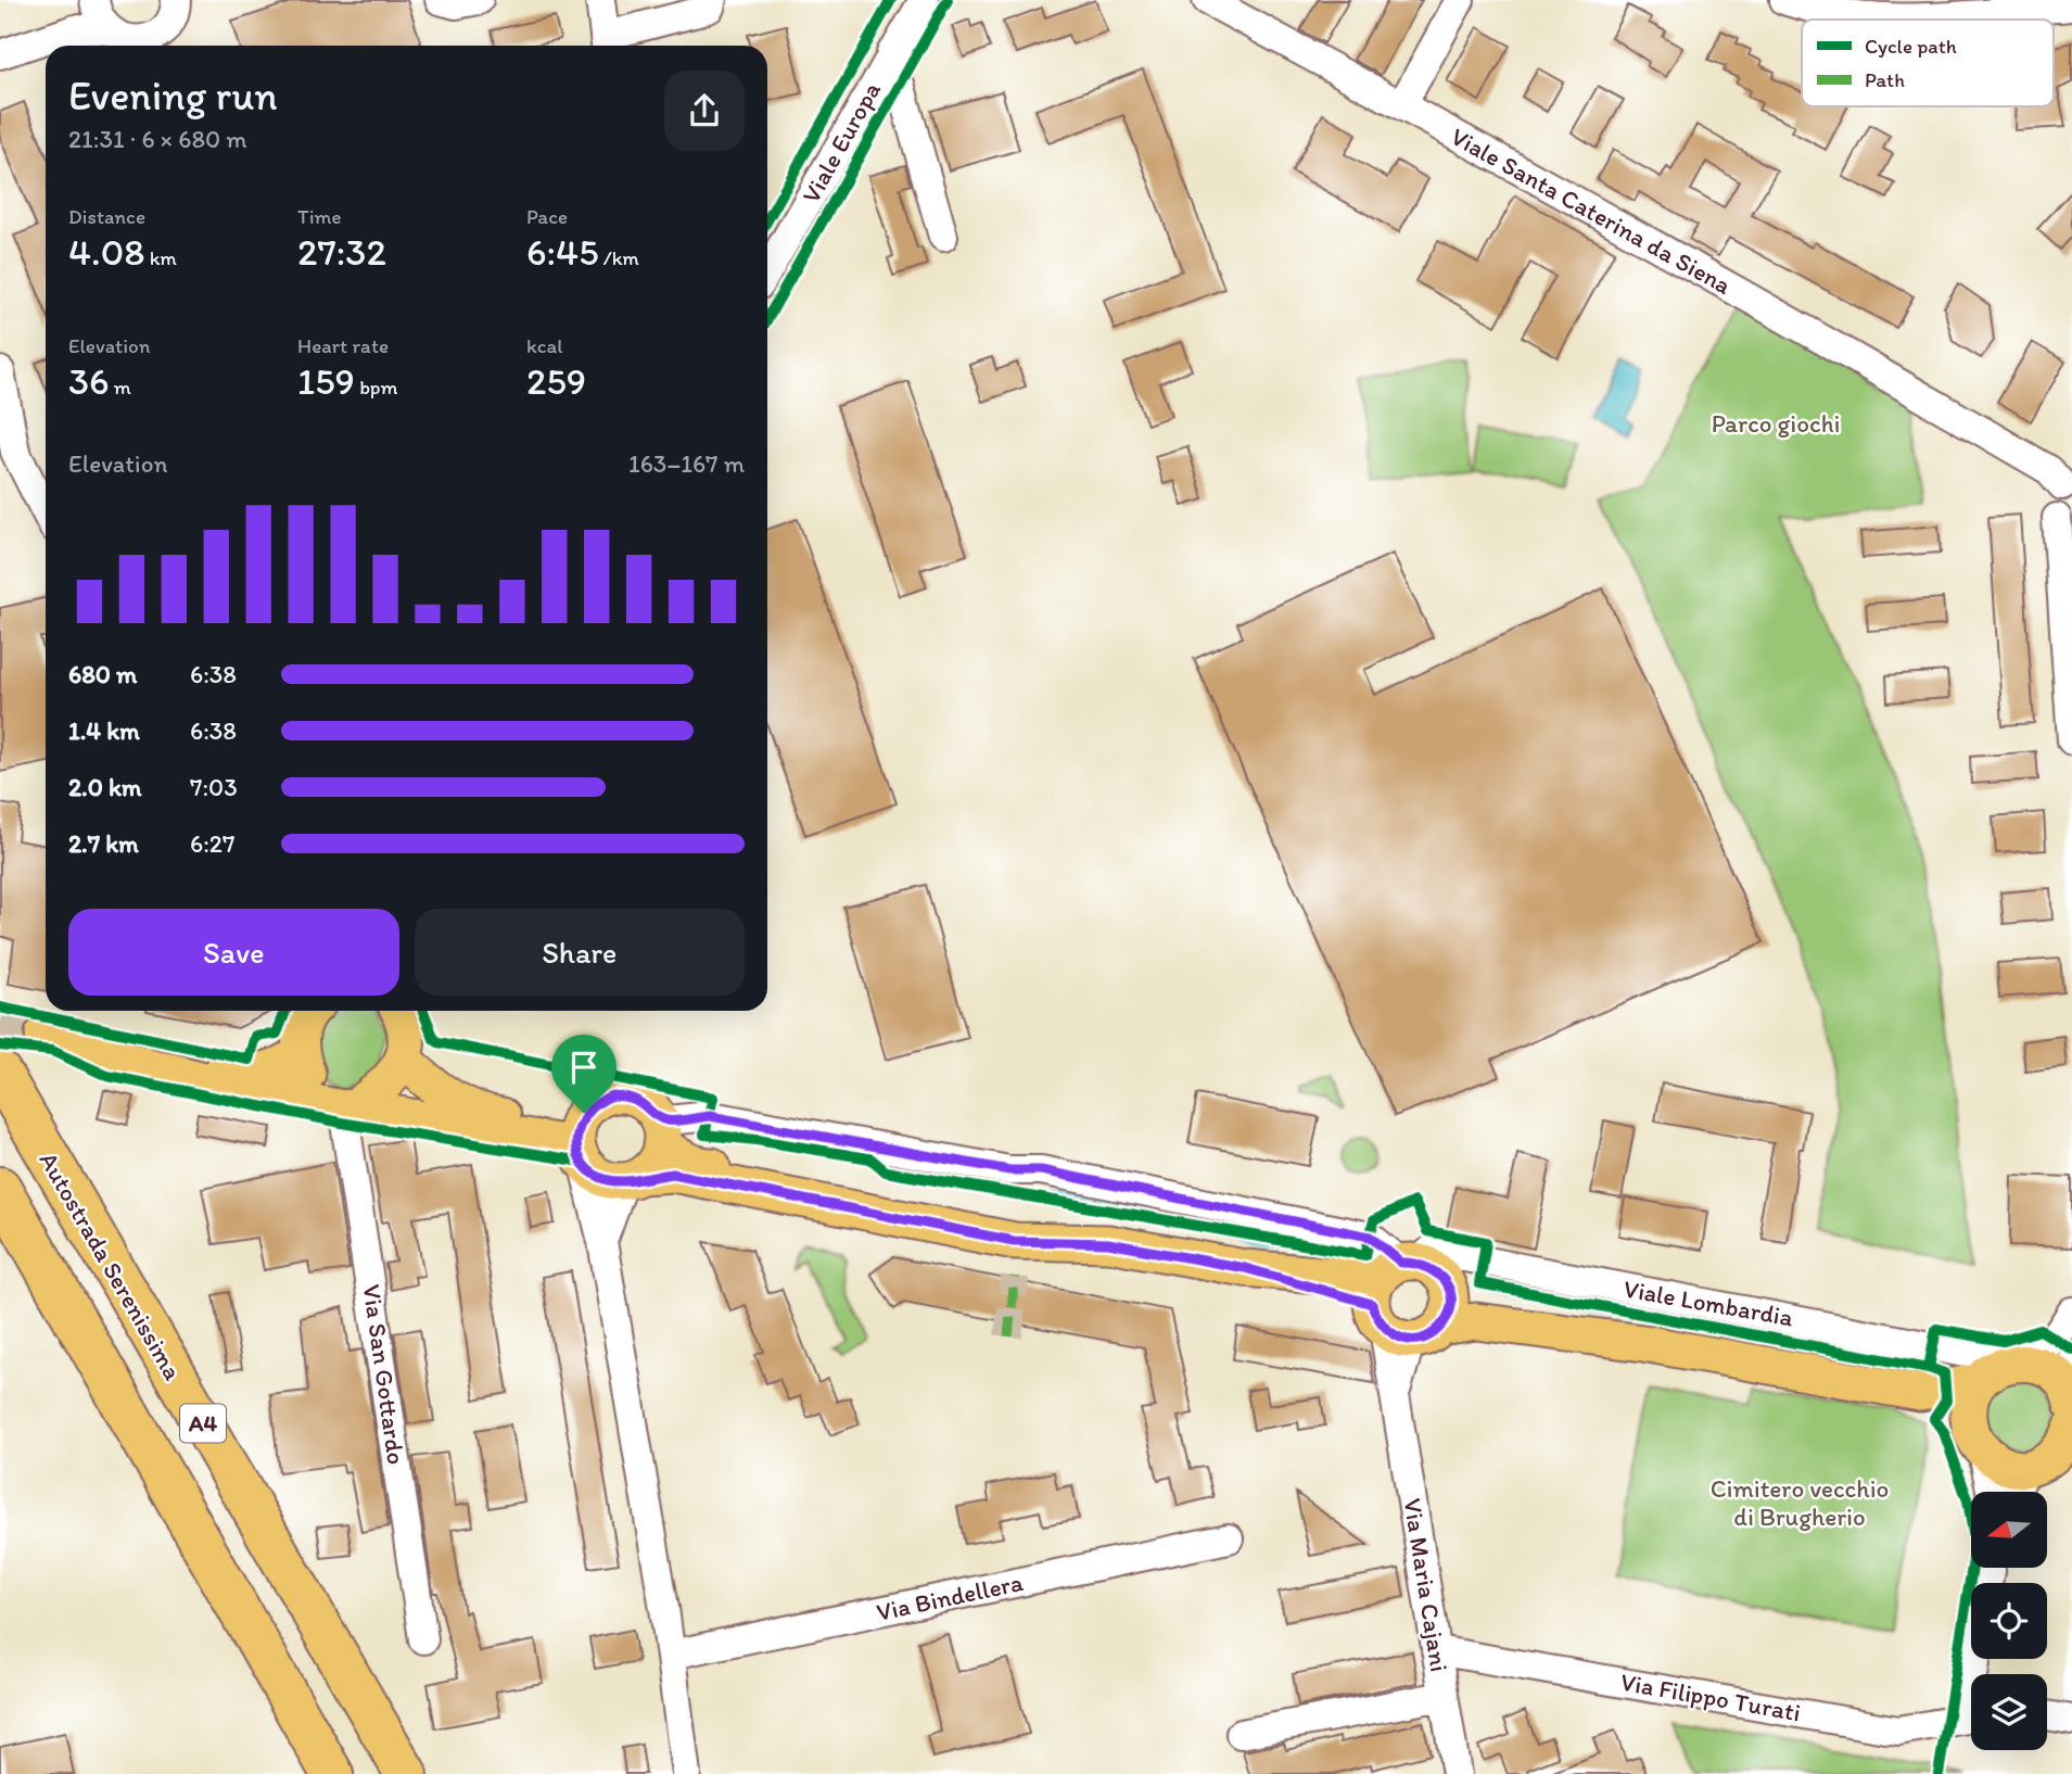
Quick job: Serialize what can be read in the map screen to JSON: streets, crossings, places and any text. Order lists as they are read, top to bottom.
{
  "streets": {
    "highway": ["Autostrada Serenissima", "A4"],
    "main road": ["Viale Lombardia"],
    "street": [
      "Viale Europa",
      "Viale Santa Caterina da Siena",
      "Via San Gottardo",
      "Via Maria Cajani",
      "Via Bindellera",
      "Via Filippo Turati"
    ]
  },
  "crossings": [
    ["Viale Lombardia", "Via Maria Cajani"],
    ["Via Maria Cajani", "Via Filippo Turati"]
  ],
  "parks": ["Parco giochi", "Cimitero vecchio di Brugherio"],
  "legend": ["Cycle path", "Path"],
  "north": "left",
  "page": {
    "heading": ["Evening run", "21:31 · 6 × 680 m"],
    "stats": [
      ["Distance", "4.08 km"],
      ["Time", "27:32"],
      ["Pace", "6:45 /km"],
      ["Elevation", "36 m"],
      ["Heart rate", "159 bpm"],
      ["kcal", "259"]
    ],
    "chart": ["Elevation", "163–167 m"],
    "list": [
      {
        "name": "680 m",
        "note": "6:38"
      },
      {
        "name": "1.4 km",
        "note": "6:38"
      },
      {
        "name": "2.0 km",
        "note": "7:03"
      },
      {
        "name": "2.7 km",
        "note": "6:27"
      }
    ],
    "buttons": ["Save", "Share"]
  }
}
